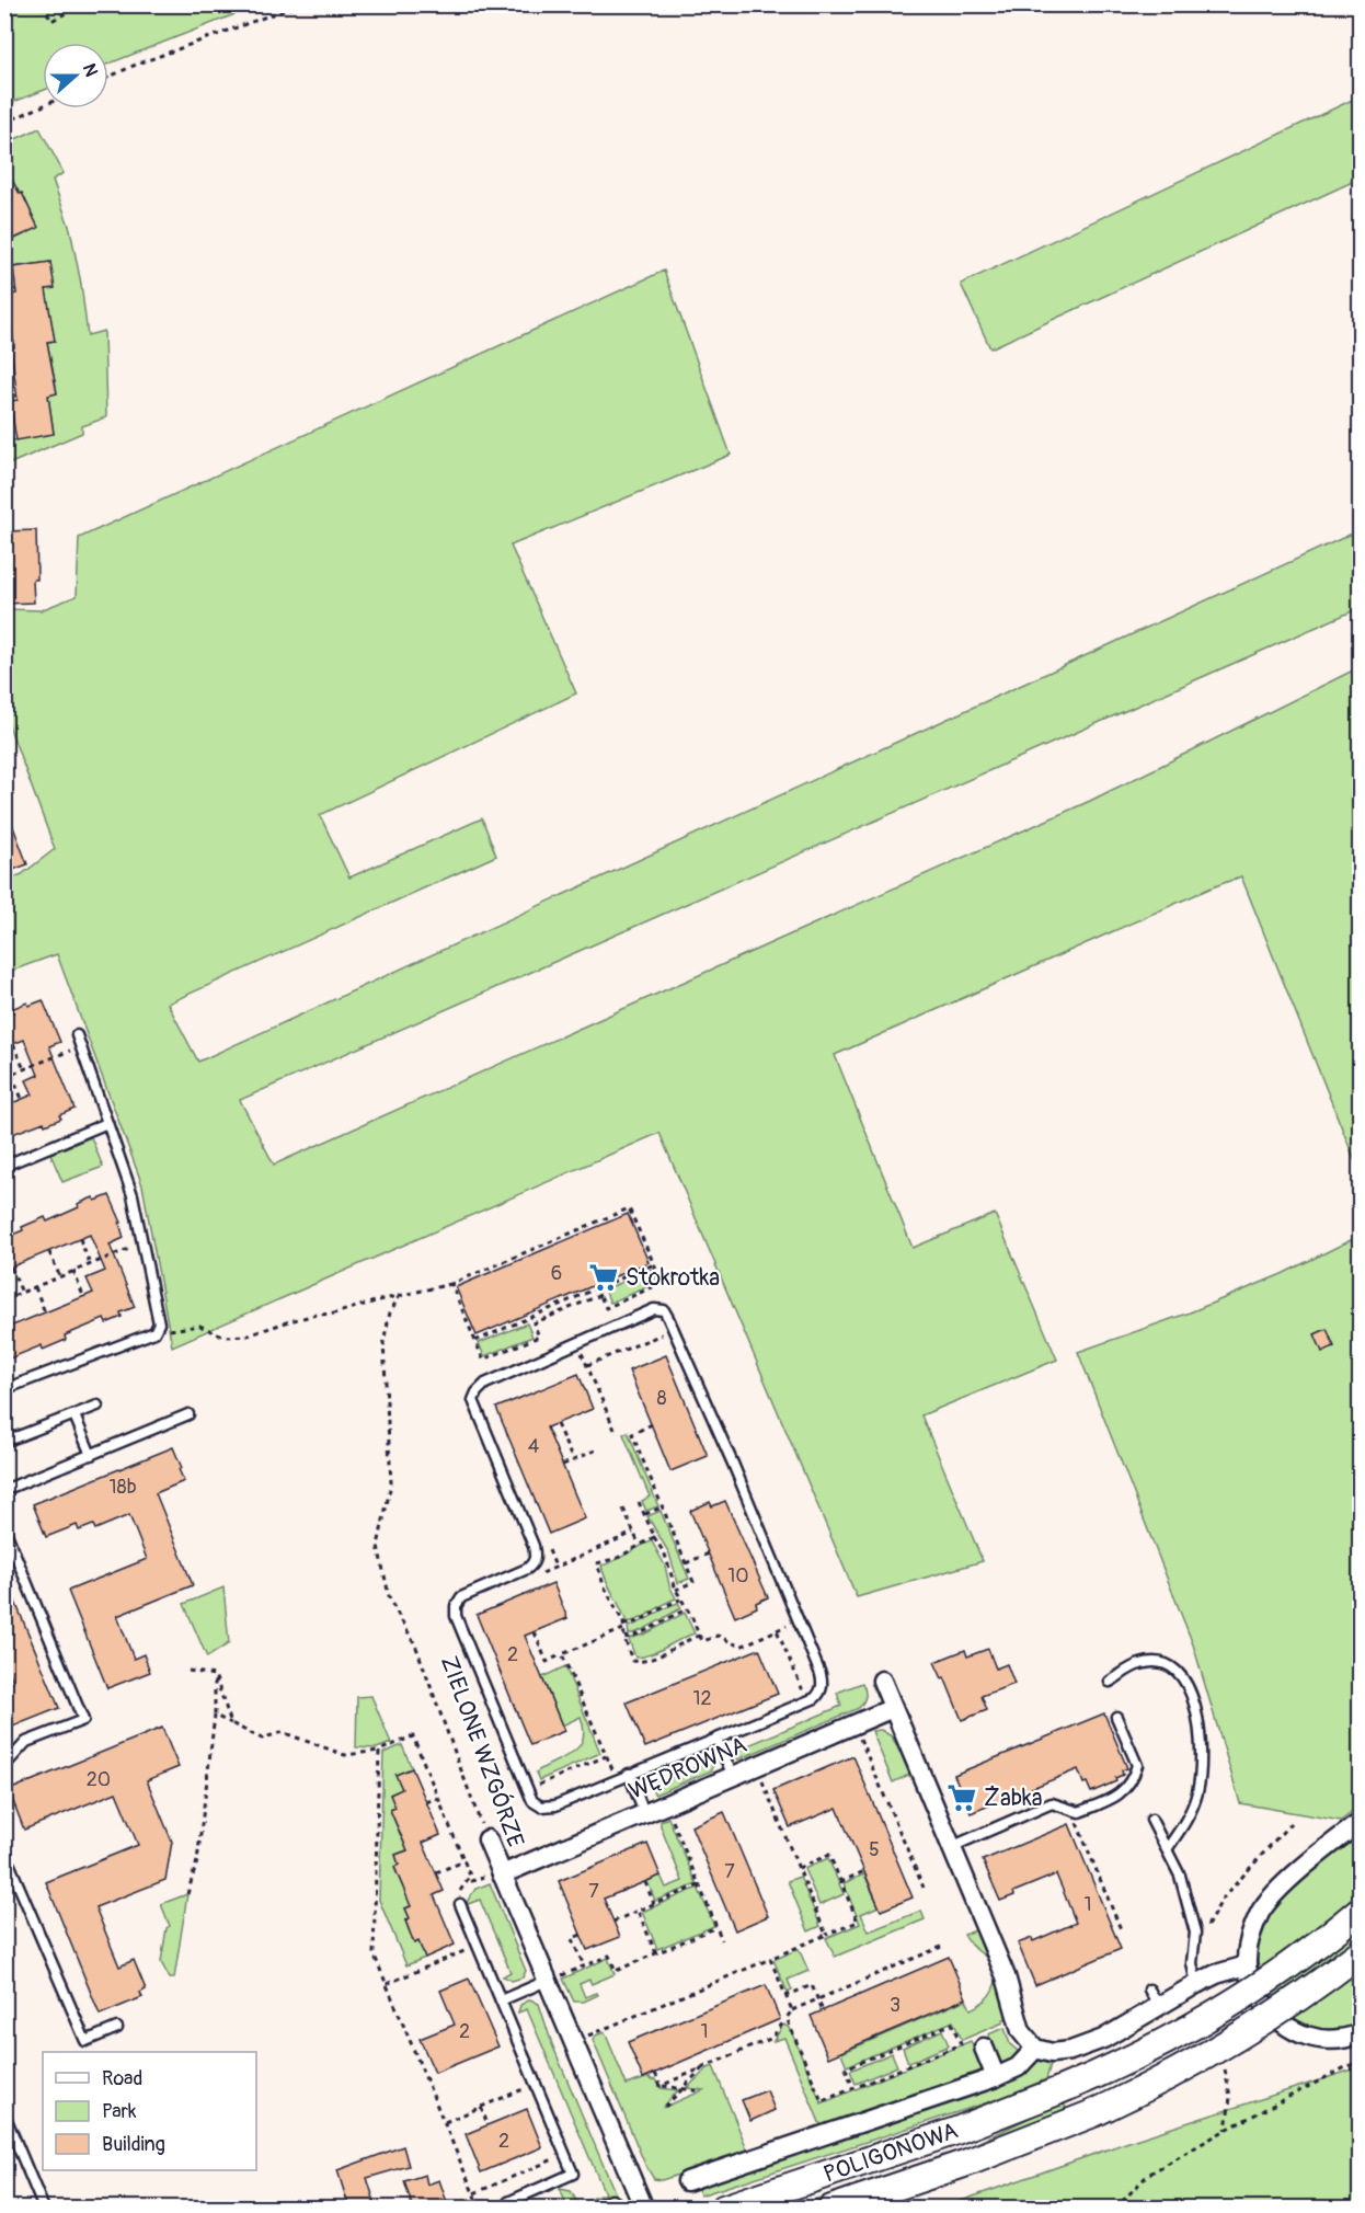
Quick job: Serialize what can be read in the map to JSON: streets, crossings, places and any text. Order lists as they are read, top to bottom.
{
  "streets": {
    "main road": ["POLIGONOWA"],
    "street": ["ZIELONE WZGÓRZE", "WĘDROWNA"]
  },
  "crossings": [
    ["ZIELONE WZGÓRZE", "WĘDROWNA"]
  ],
  "places": {
    "supermarket": ["Stokrotka", "Żabka"]
  },
  "house_numbers": [
    "6",
    "8",
    "4",
    "18b",
    "10",
    "2",
    "12",
    "20",
    "5",
    "7",
    "7",
    "1",
    "3",
    "2",
    "1",
    "2"
  ],
  "legend": ["Road", "Park", "Building"],
  "north": "right"
}
